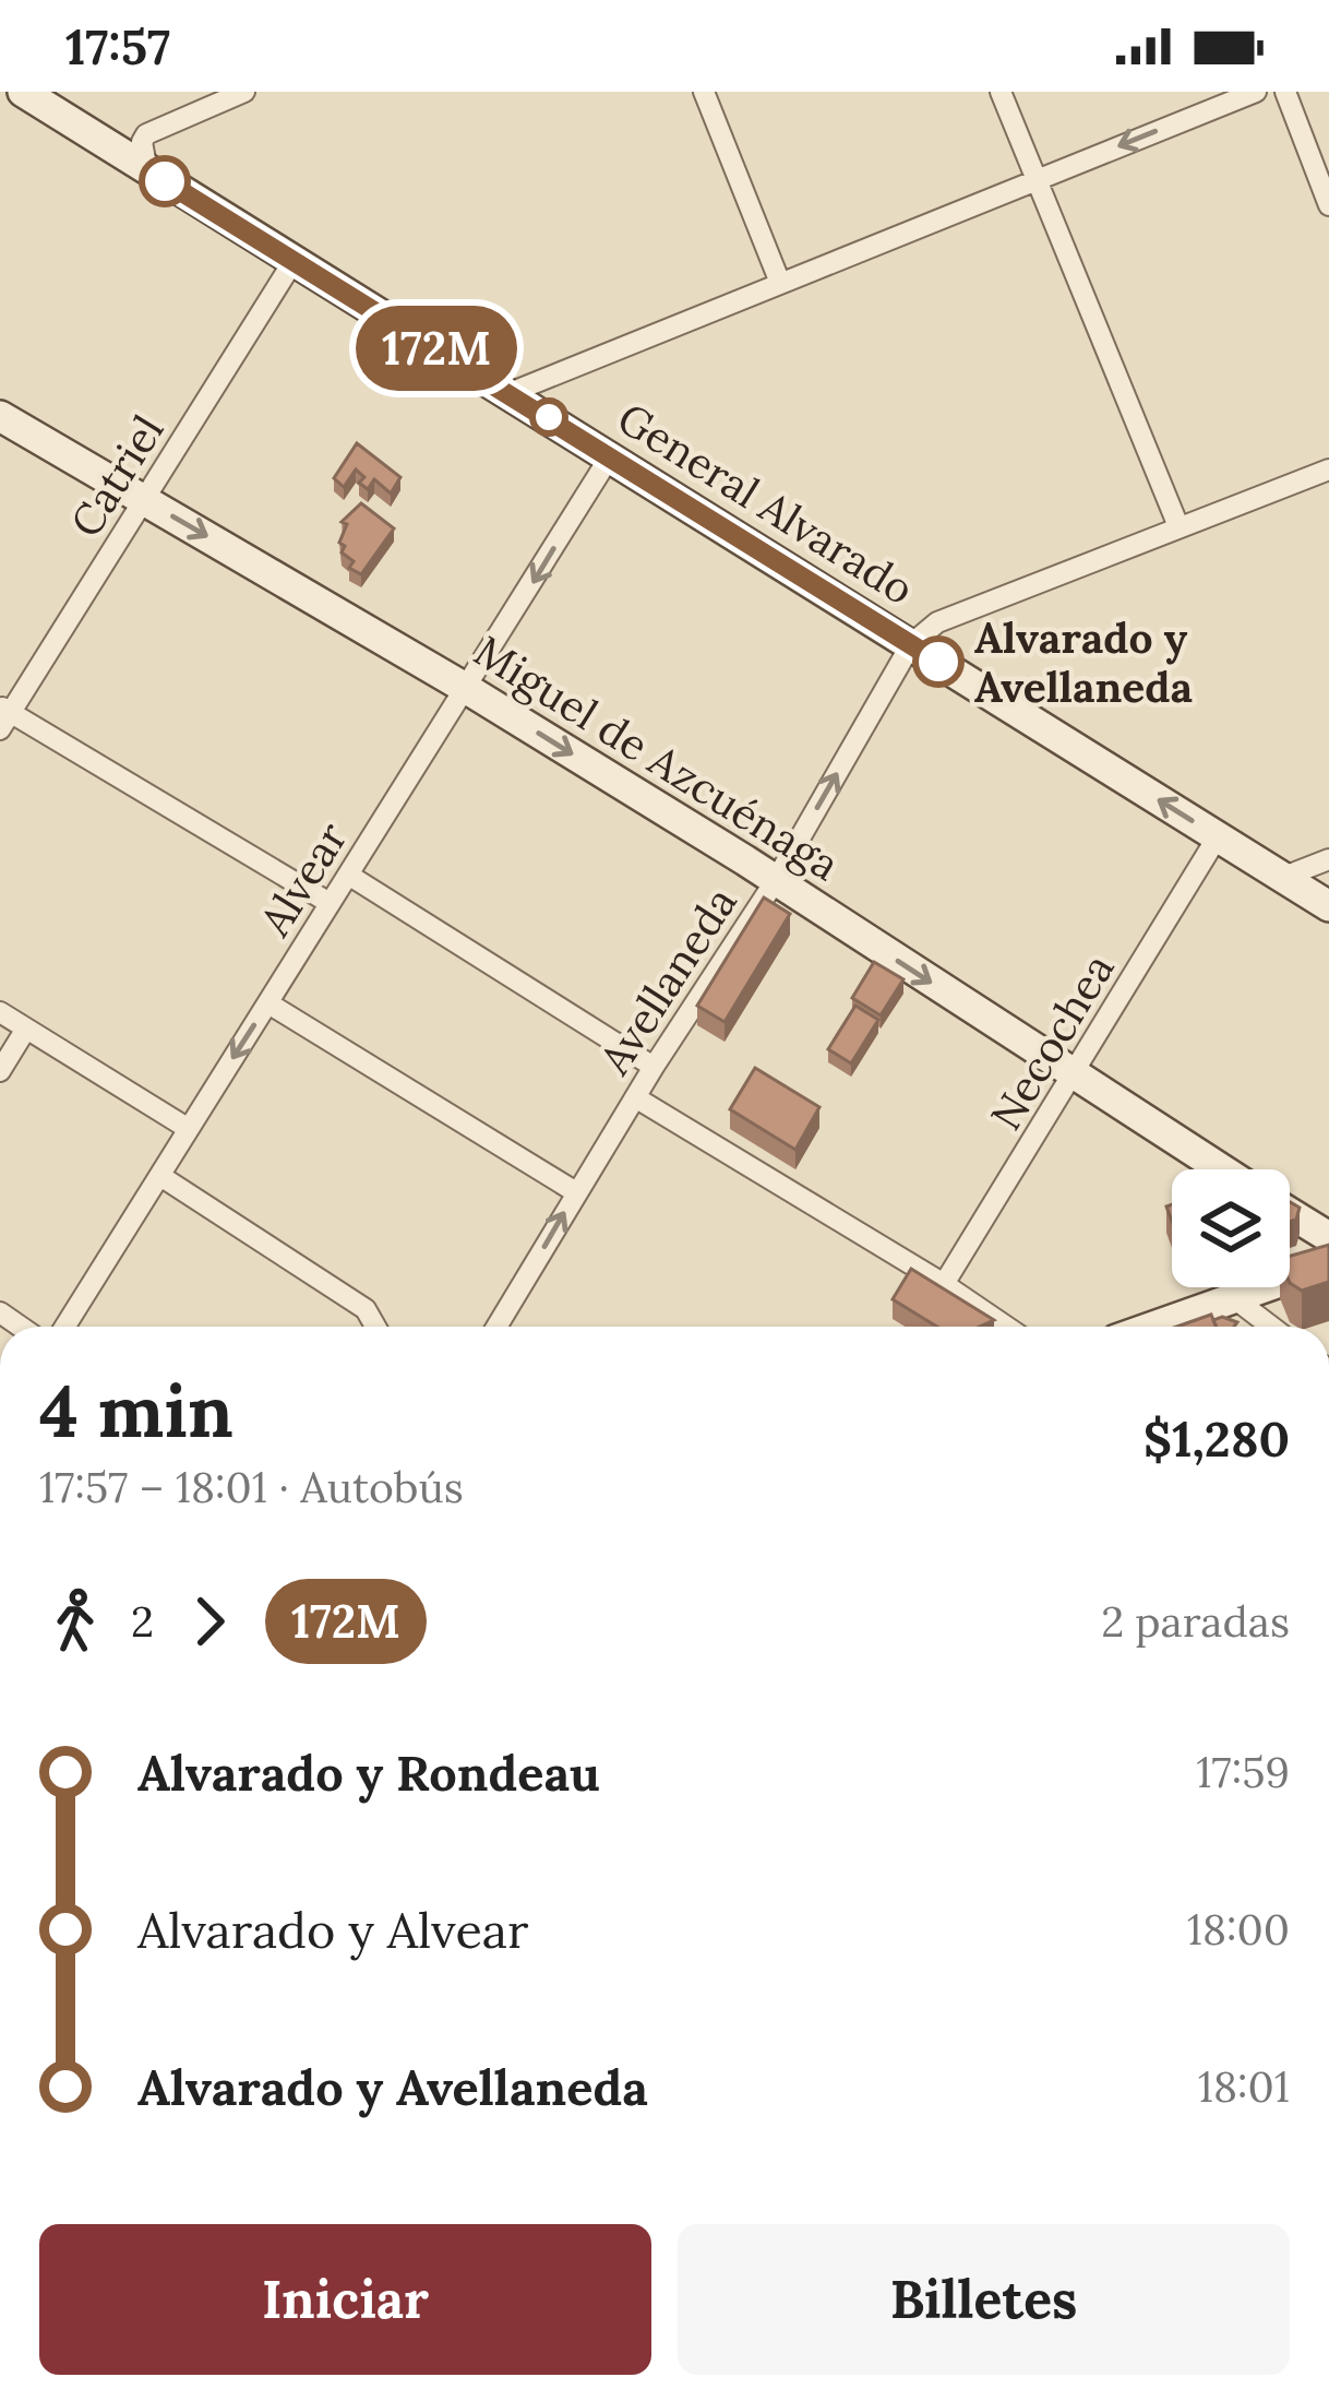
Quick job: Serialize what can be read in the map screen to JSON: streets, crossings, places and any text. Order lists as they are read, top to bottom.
{
  "streets": {
    "street": [
      "Catriel",
      "General Alvarado",
      "Miguel de Azcuénaga",
      "Alvear",
      "Avellaneda",
      "Necochea"
    ]
  },
  "crossings": [
    ["Catriel", "General Alvarado"],
    ["Catriel", "Miguel de Azcuénaga"],
    ["General Alvarado", "Alvear"],
    ["General Alvarado", "Avellaneda"],
    ["General Alvarado", "Necochea"],
    ["Miguel de Azcuénaga", "Alvear"],
    ["Miguel de Azcuénaga", "Avellaneda"],
    ["Miguel de Azcuénaga", "Necochea"]
  ],
  "one_way": ["Alvear"],
  "places": ["Alvarado y Avellaneda"],
  "lines": ["bus line 172M"],
  "page": {
    "status": "17:57",
    "on_map": "172M",
    "heading": ["4 min", "17:57 – 18:01 · Autobús", "$1,280"],
    "legs": ["2", "172M", "2 paradas"],
    "list": [
      {
        "name": "Alvarado y Rondeau",
        "value": "17:59"
      },
      {
        "name": "Alvarado y Alvear",
        "value": "18:00"
      },
      {
        "name": "Alvarado y Avellaneda",
        "value": "18:01"
      }
    ],
    "buttons": ["Iniciar", "Billetes"]
  }
}
